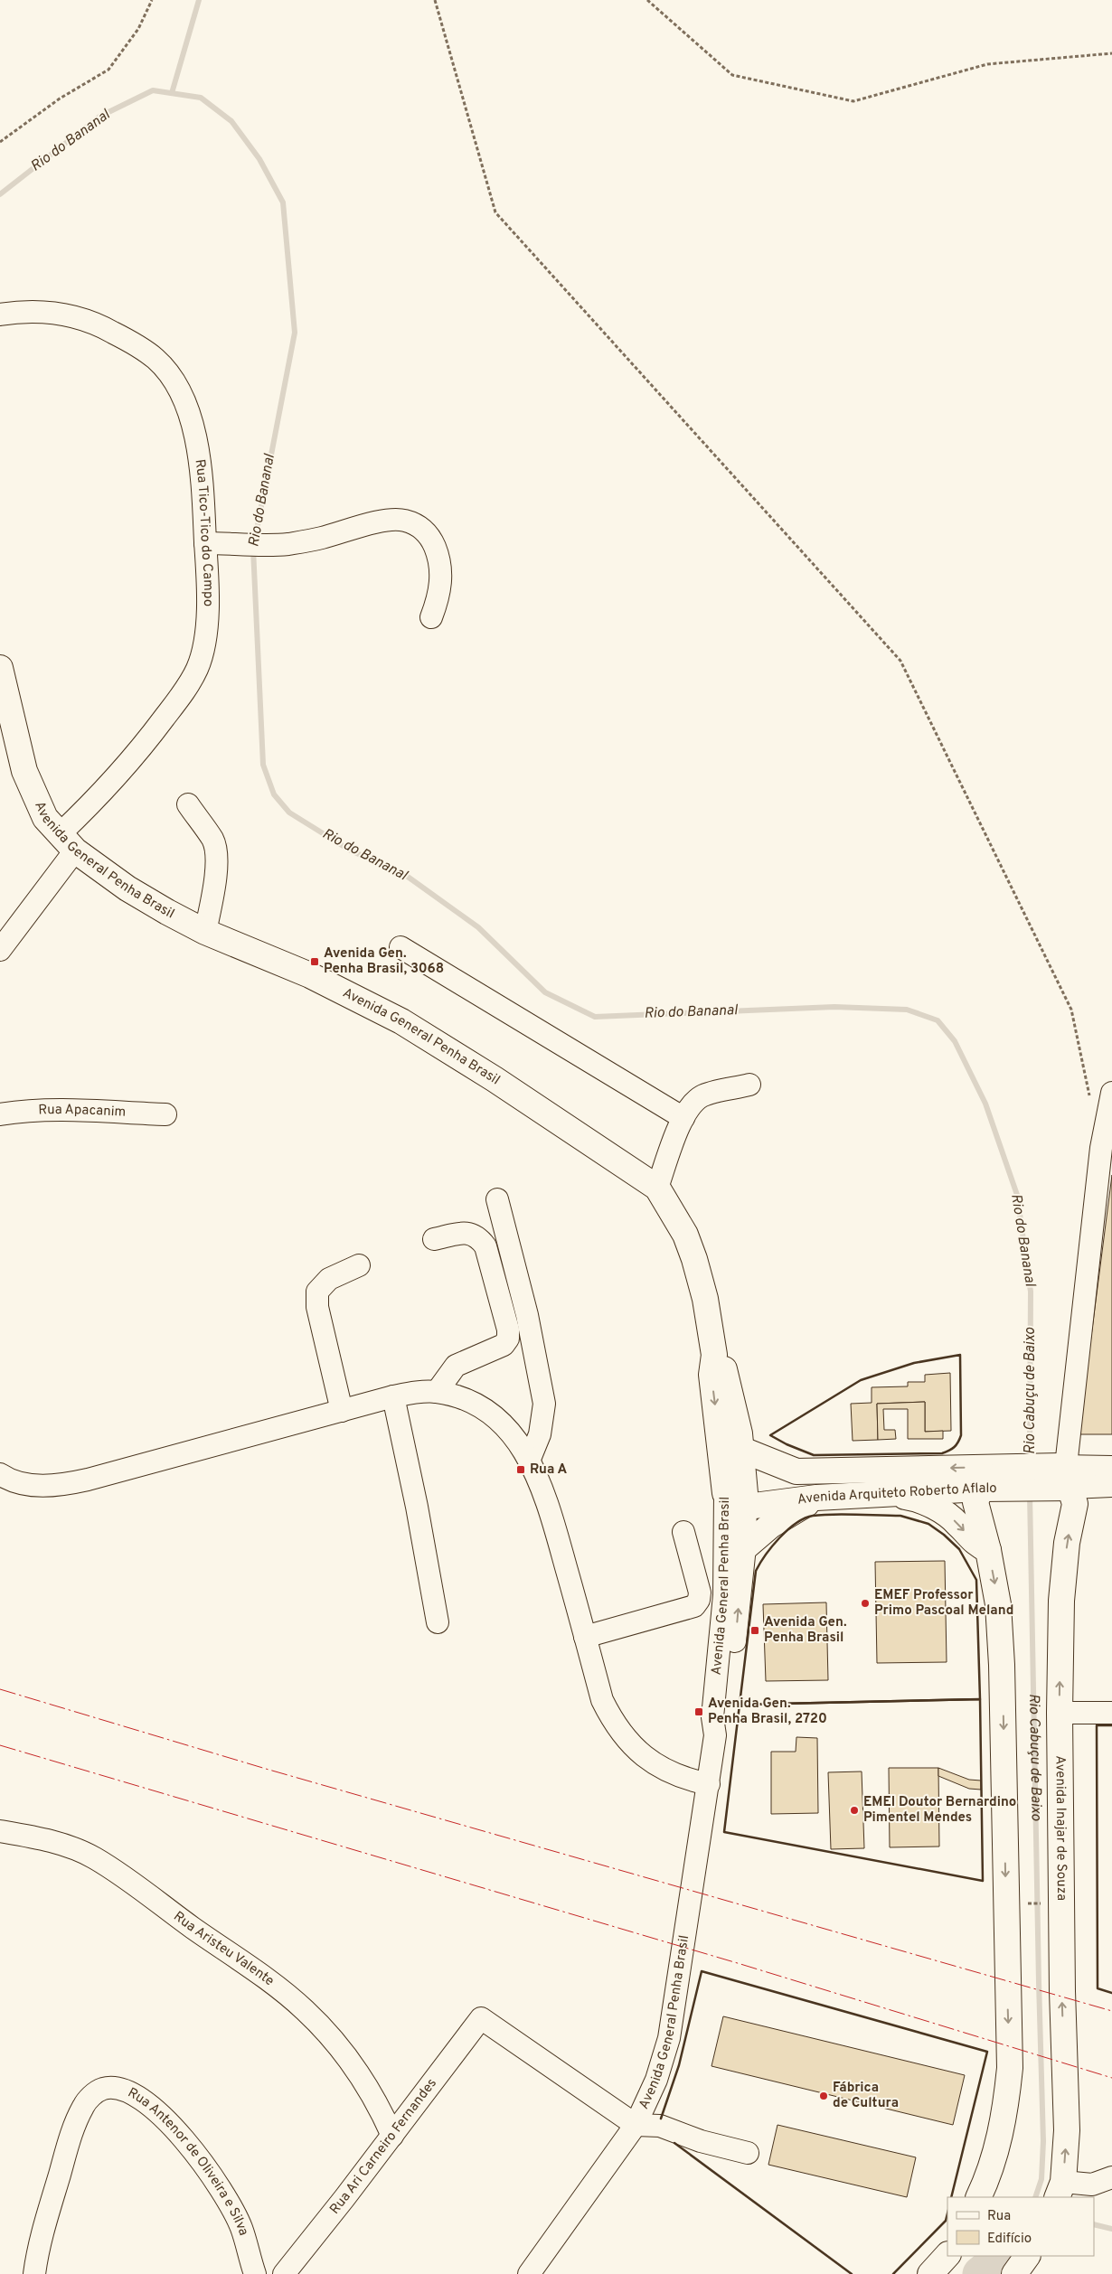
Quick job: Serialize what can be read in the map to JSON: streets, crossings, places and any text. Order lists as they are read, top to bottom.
{
  "streets": {
    "main road": ["Avenida General Penha Brasil", "Avenida Arquiteto Roberto Aflalo", "Avenida Inajar de Souza"],
    "street": [
      "Rua Tico-Tico do Campo",
      "Rua Apacanim",
      "Rua Aristeu Valente",
      "Rua Ari Carneiro Fernandes",
      "Rua Antenor de Oliveira e Silva"
    ]
  },
  "crossings": [
    ["Rua Tico-Tico do Campo", "Avenida General Penha Brasil"],
    ["Avenida General Penha Brasil", "Avenida Arquiteto Roberto Aflalo"],
    ["Avenida General Penha Brasil", "Rua Ari Carneiro Fernandes"],
    ["Avenida Arquiteto Roberto Aflalo", "Avenida Inajar de Souza"],
    ["Rua Aristeu Valente", "Rua Ari Carneiro Fernandes"]
  ],
  "water": ["Rio do Bananal", "Rio Cabuçu de Baixo"],
  "places": {
    "transit": [
      "Avenida Gen. Penha Brasil, 3068",
      "Rua A",
      "Avenida Gen. Penha Brasil",
      "Avenida Gen. Penha Brasil, 2720"
    ],
    "other": ["EMEF Professor Primo Pascoal Meland", "EMEI Doutor Bernardino Pimentel Mendes", "Fábrica de Cultura"]
  },
  "legend": ["Rua", "Edifício"]
}
